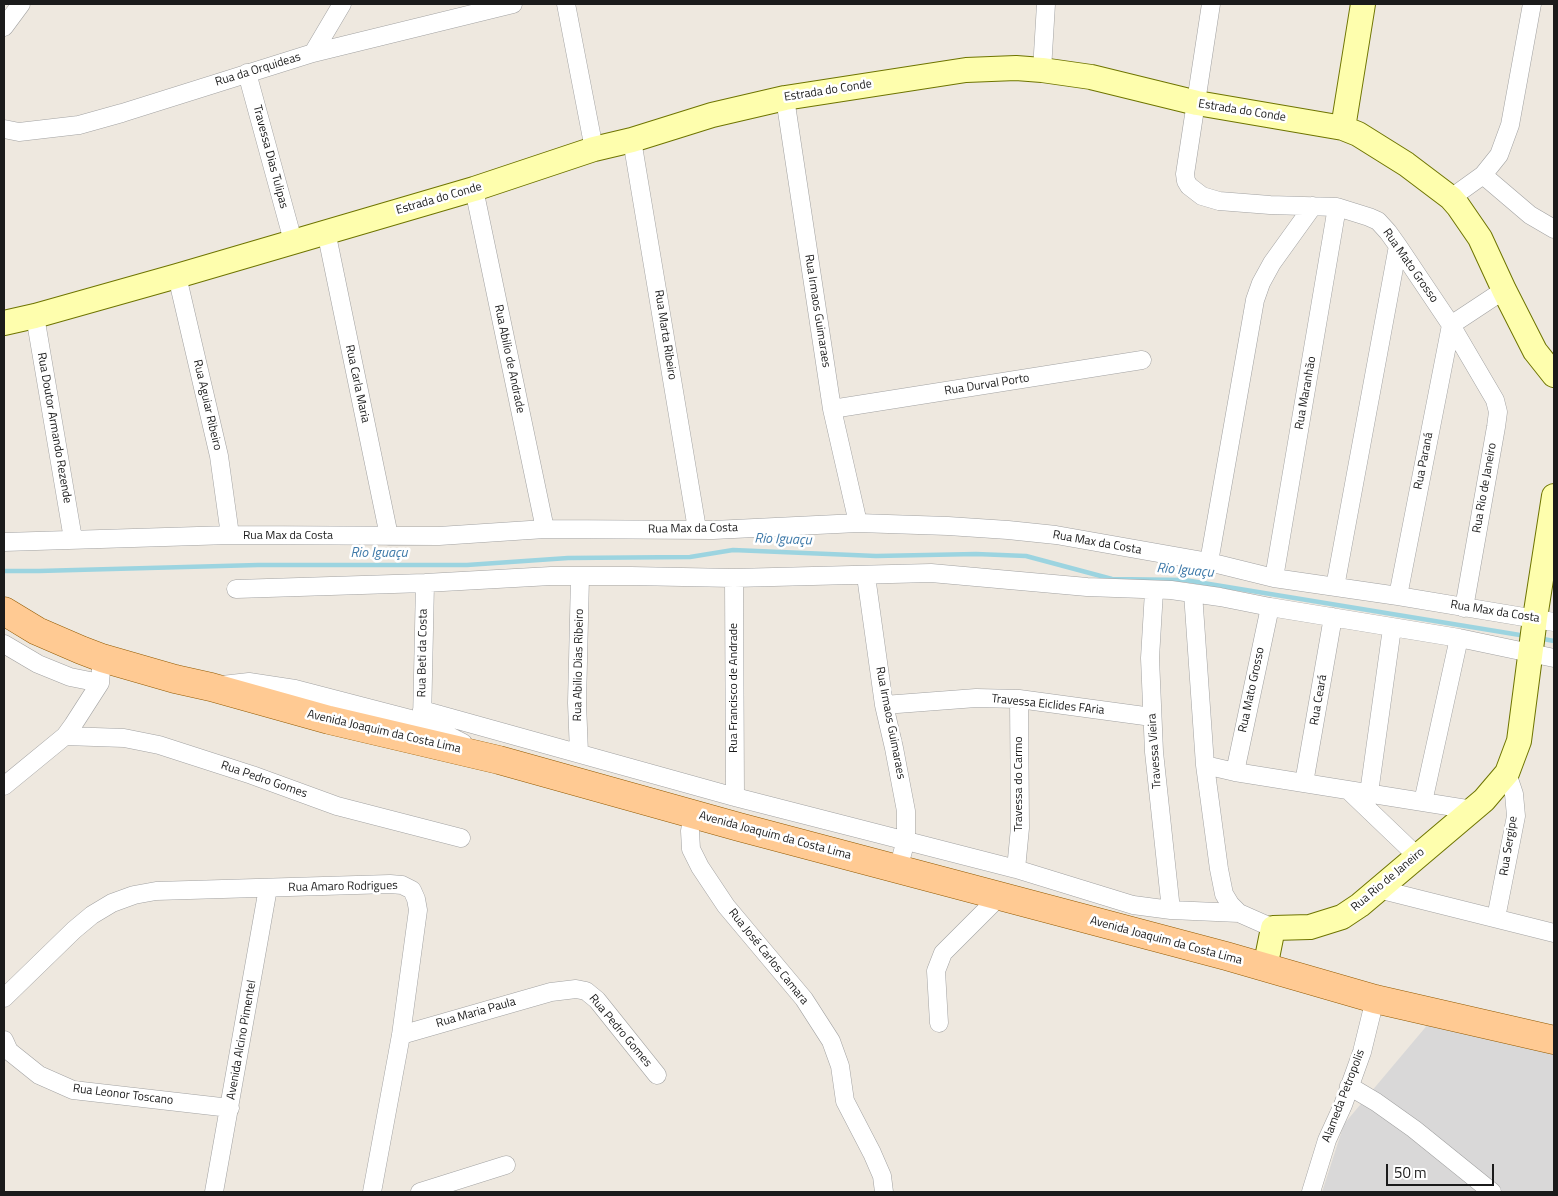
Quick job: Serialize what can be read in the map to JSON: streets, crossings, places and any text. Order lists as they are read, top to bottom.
{
  "streets": {
    "main road": ["Avenida Joaquim da Costa Lima"],
    "street": [
      "Rua da Orquideas",
      "Estrada do Conde",
      "Travessa Dias Tulipas",
      "Rua Mato Grosso",
      "Rua Irmaos Guimaraes",
      "Rua Marta Ribeiro",
      "Rua Abilio de Andrade",
      "Rua Carla Maria",
      "Rua Durval Porto",
      "Rua Maranhão",
      "Rua Aguiar Ribeiro",
      "Rua Doutor Armando Rezende",
      "Rua Paraná",
      "Rua Rio de Janeiro",
      "Rua Max da Costa",
      "Rua Beti da Costa",
      "Rua Abilio Dias Ribeiro",
      "Rua Francisco de Andrade",
      "Rua Ceará",
      "Travessa Eiclides FAria",
      "Travessa Vieira",
      "Rua Pedro Gomes",
      "Travessa do Carmo",
      "Rua Sergipe",
      "Rua Amaro Rodrigues",
      "Rua José Carlos Camara",
      "Rua Maria Paula",
      "Avenida Alcino Pimentel",
      "Rua Leonor Toscano",
      "Alameda Petropolis"
    ]
  },
  "crossings": [
    ["Rua da Orquideas", "Travessa Dias Tulipas"],
    ["Estrada do Conde", "Travessa Dias Tulipas"],
    ["Estrada do Conde", "Rua Mato Grosso"],
    ["Estrada do Conde", "Rua Irmaos Guimaraes"],
    ["Estrada do Conde", "Rua Marta Ribeiro"],
    ["Estrada do Conde", "Rua Abilio de Andrade"],
    ["Estrada do Conde", "Rua Carla Maria"],
    ["Estrada do Conde", "Rua Aguiar Ribeiro"],
    ["Estrada do Conde", "Rua Doutor Armando Rezende"],
    ["Rua Mato Grosso", "Rua Maranhão"],
    ["Rua Mato Grosso", "Rua Paraná"],
    ["Rua Mato Grosso", "Rua Rio de Janeiro"],
    ["Rua Irmaos Guimaraes", "Rua Durval Porto"],
    ["Rua Irmaos Guimaraes", "Rua Max da Costa"],
    ["Rua Irmaos Guimaraes", "Travessa Eiclides FAria"],
    ["Rua Irmaos Guimaraes", "Avenida Joaquim da Costa Lima"],
    ["Rua Marta Ribeiro", "Rua Max da Costa"],
    ["Rua Abilio de Andrade", "Rua Max da Costa"],
    ["Rua Carla Maria", "Rua Max da Costa"],
    ["Rua Maranhão", "Rua Max da Costa"],
    ["Rua Aguiar Ribeiro", "Rua Max da Costa"],
    ["Rua Doutor Armando Rezende", "Rua Max da Costa"],
    ["Rua Paraná", "Rua Max da Costa"],
    ["Rua Rio de Janeiro", "Rua Max da Costa"],
    ["Rua Rio de Janeiro", "Rua Sergipe"],
    ["Travessa Eiclides FAria", "Travessa Vieira"],
    ["Travessa Eiclides FAria", "Travessa do Carmo"],
    ["Avenida Joaquim da Costa Lima", "Rua José Carlos Camara"],
    ["Avenida Joaquim da Costa Lima", "Alameda Petropolis"],
    ["Rua Pedro Gomes", "Rua Maria Paula"],
    ["Rua Amaro Rodrigues", "Rua Maria Paula"],
    ["Rua Amaro Rodrigues", "Avenida Alcino Pimentel"],
    ["Avenida Alcino Pimentel", "Rua Leonor Toscano"]
  ],
  "water": ["Rio Iguaçu"],
  "scale_bar": "50 m"
}
